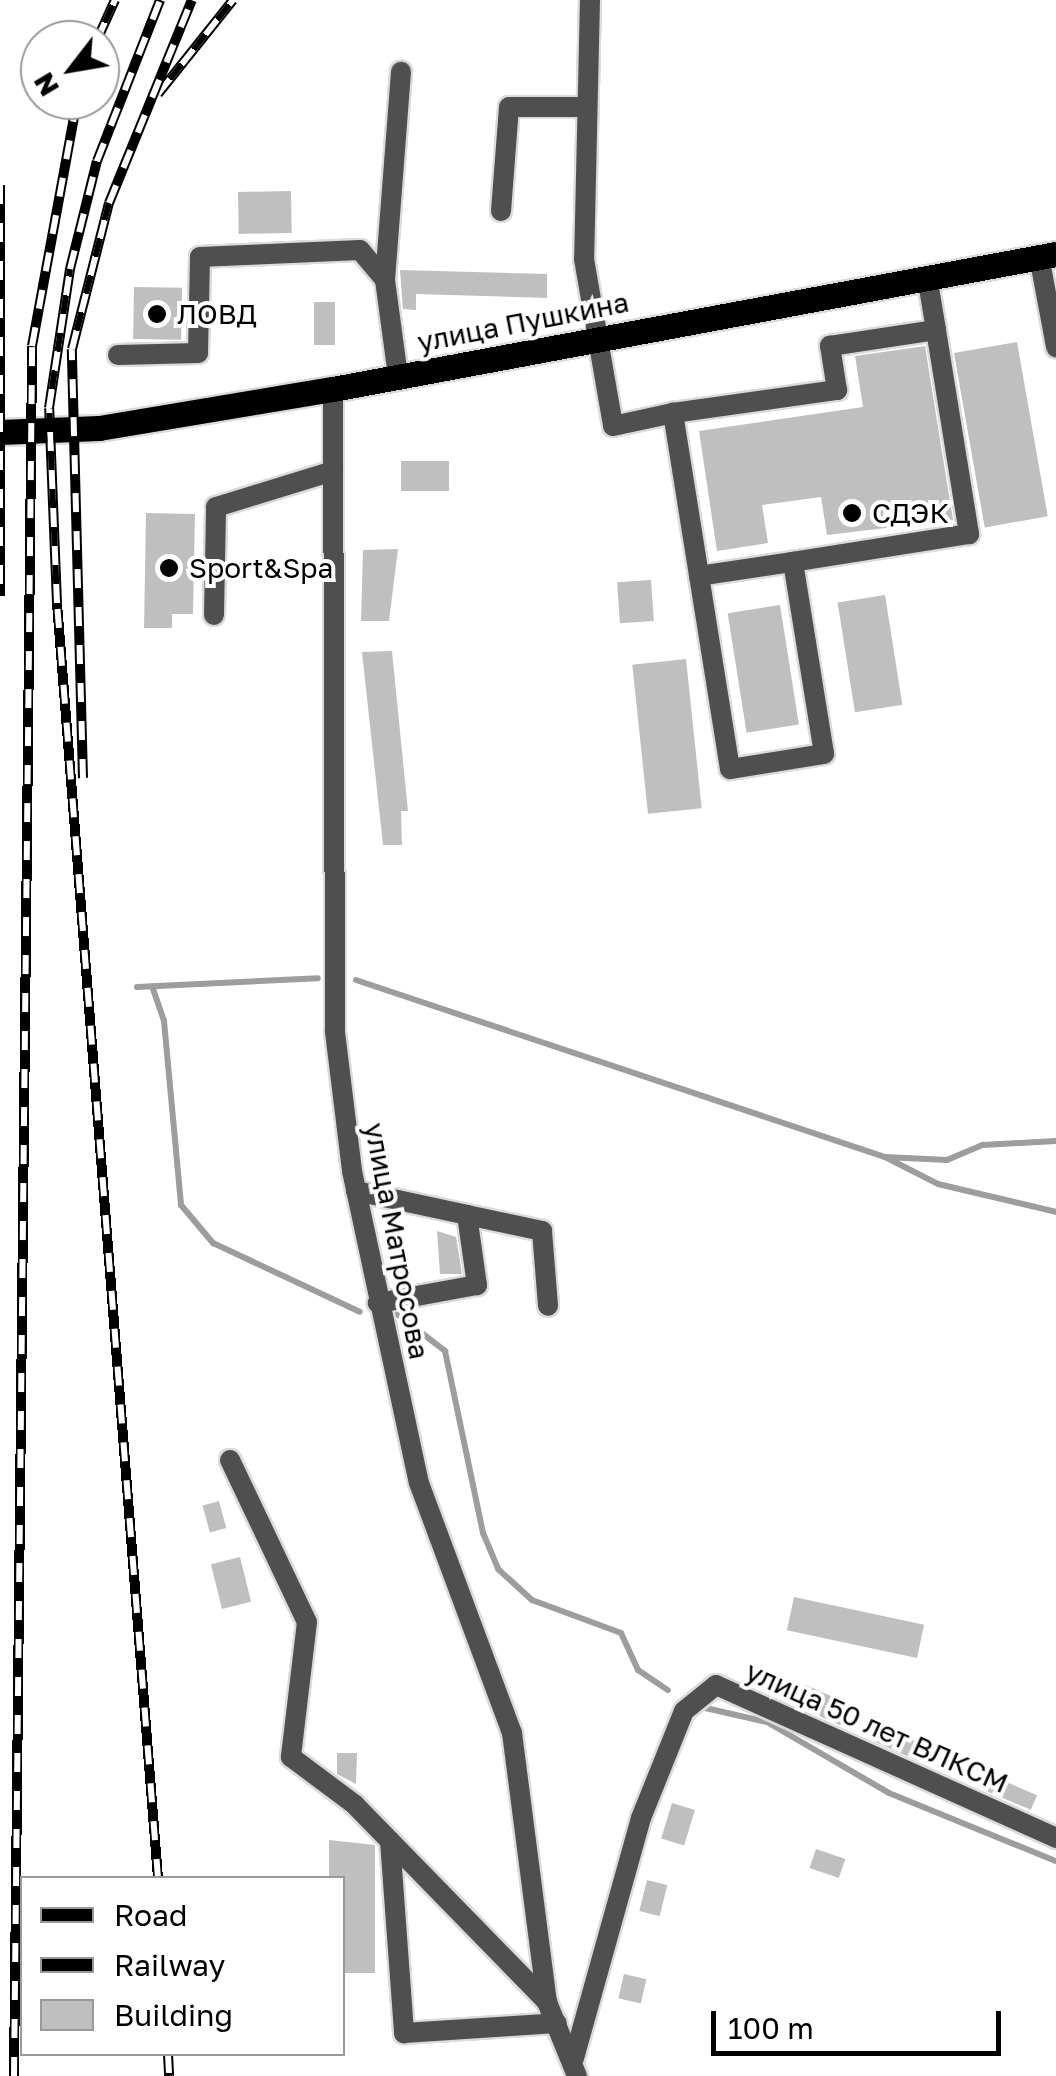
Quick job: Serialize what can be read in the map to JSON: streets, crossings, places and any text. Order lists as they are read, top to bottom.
{
  "streets": {
    "main road": ["улица Пушкина"],
    "street": ["улица Матросова", "улица 50 лет ВЛКСМ"]
  },
  "crossings": [
    ["улица Пушкина", "улица Матросова"],
    ["улица Матросова", "улица 50 лет ВЛКСМ"]
  ],
  "places": ["ЛОВД", "СДЭК", "Sport&Spa"],
  "legend": ["Road", "Railway", "Building"],
  "scale_bar": "100 m",
  "north": "bottom left"
}
